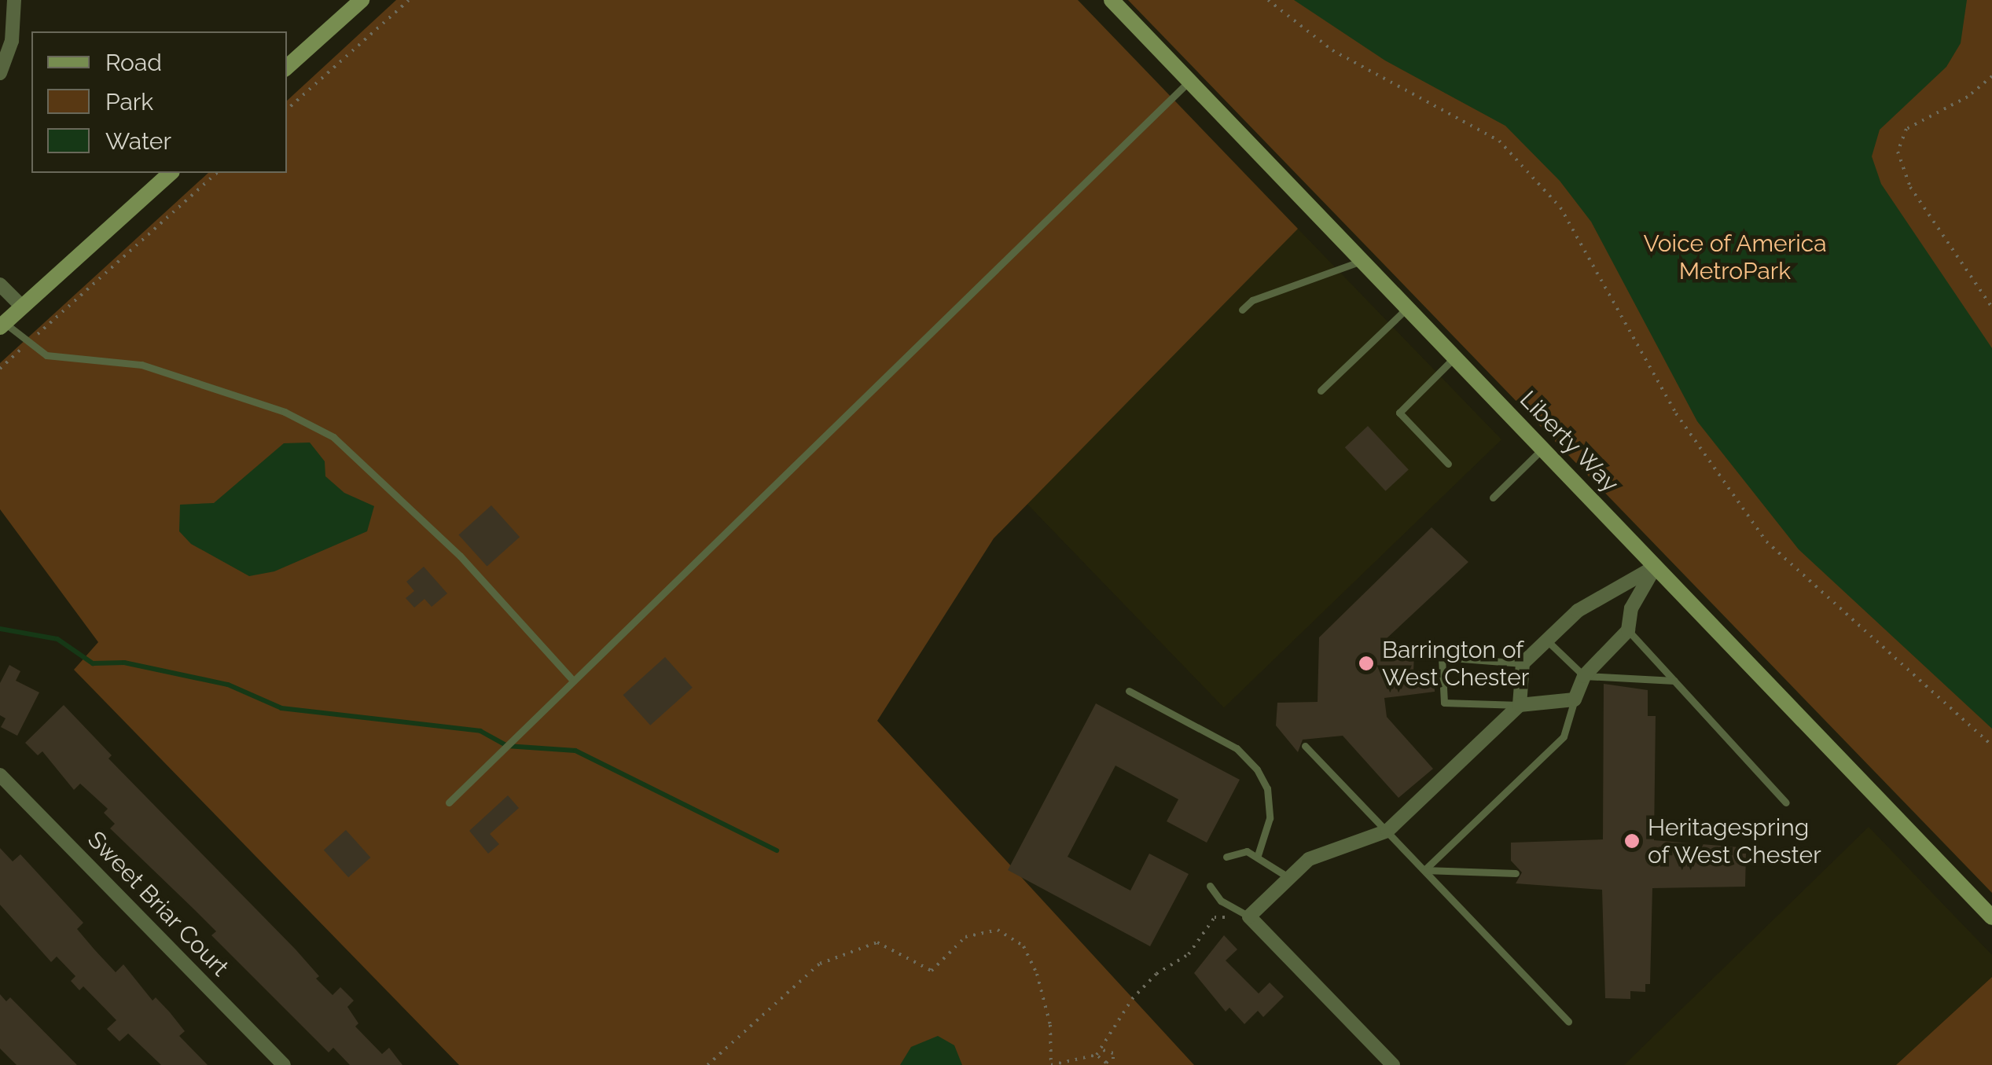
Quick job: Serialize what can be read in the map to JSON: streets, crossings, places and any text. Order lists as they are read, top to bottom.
{
  "streets": {
    "main road": ["Liberty Way"],
    "street": ["Sweet Briar Court"]
  },
  "parks": ["Voice of America MetroPark"],
  "places": ["Barrington of West Chester", "Heritagespring of West Chester"],
  "legend": ["Road", "Park", "Water"]
}
